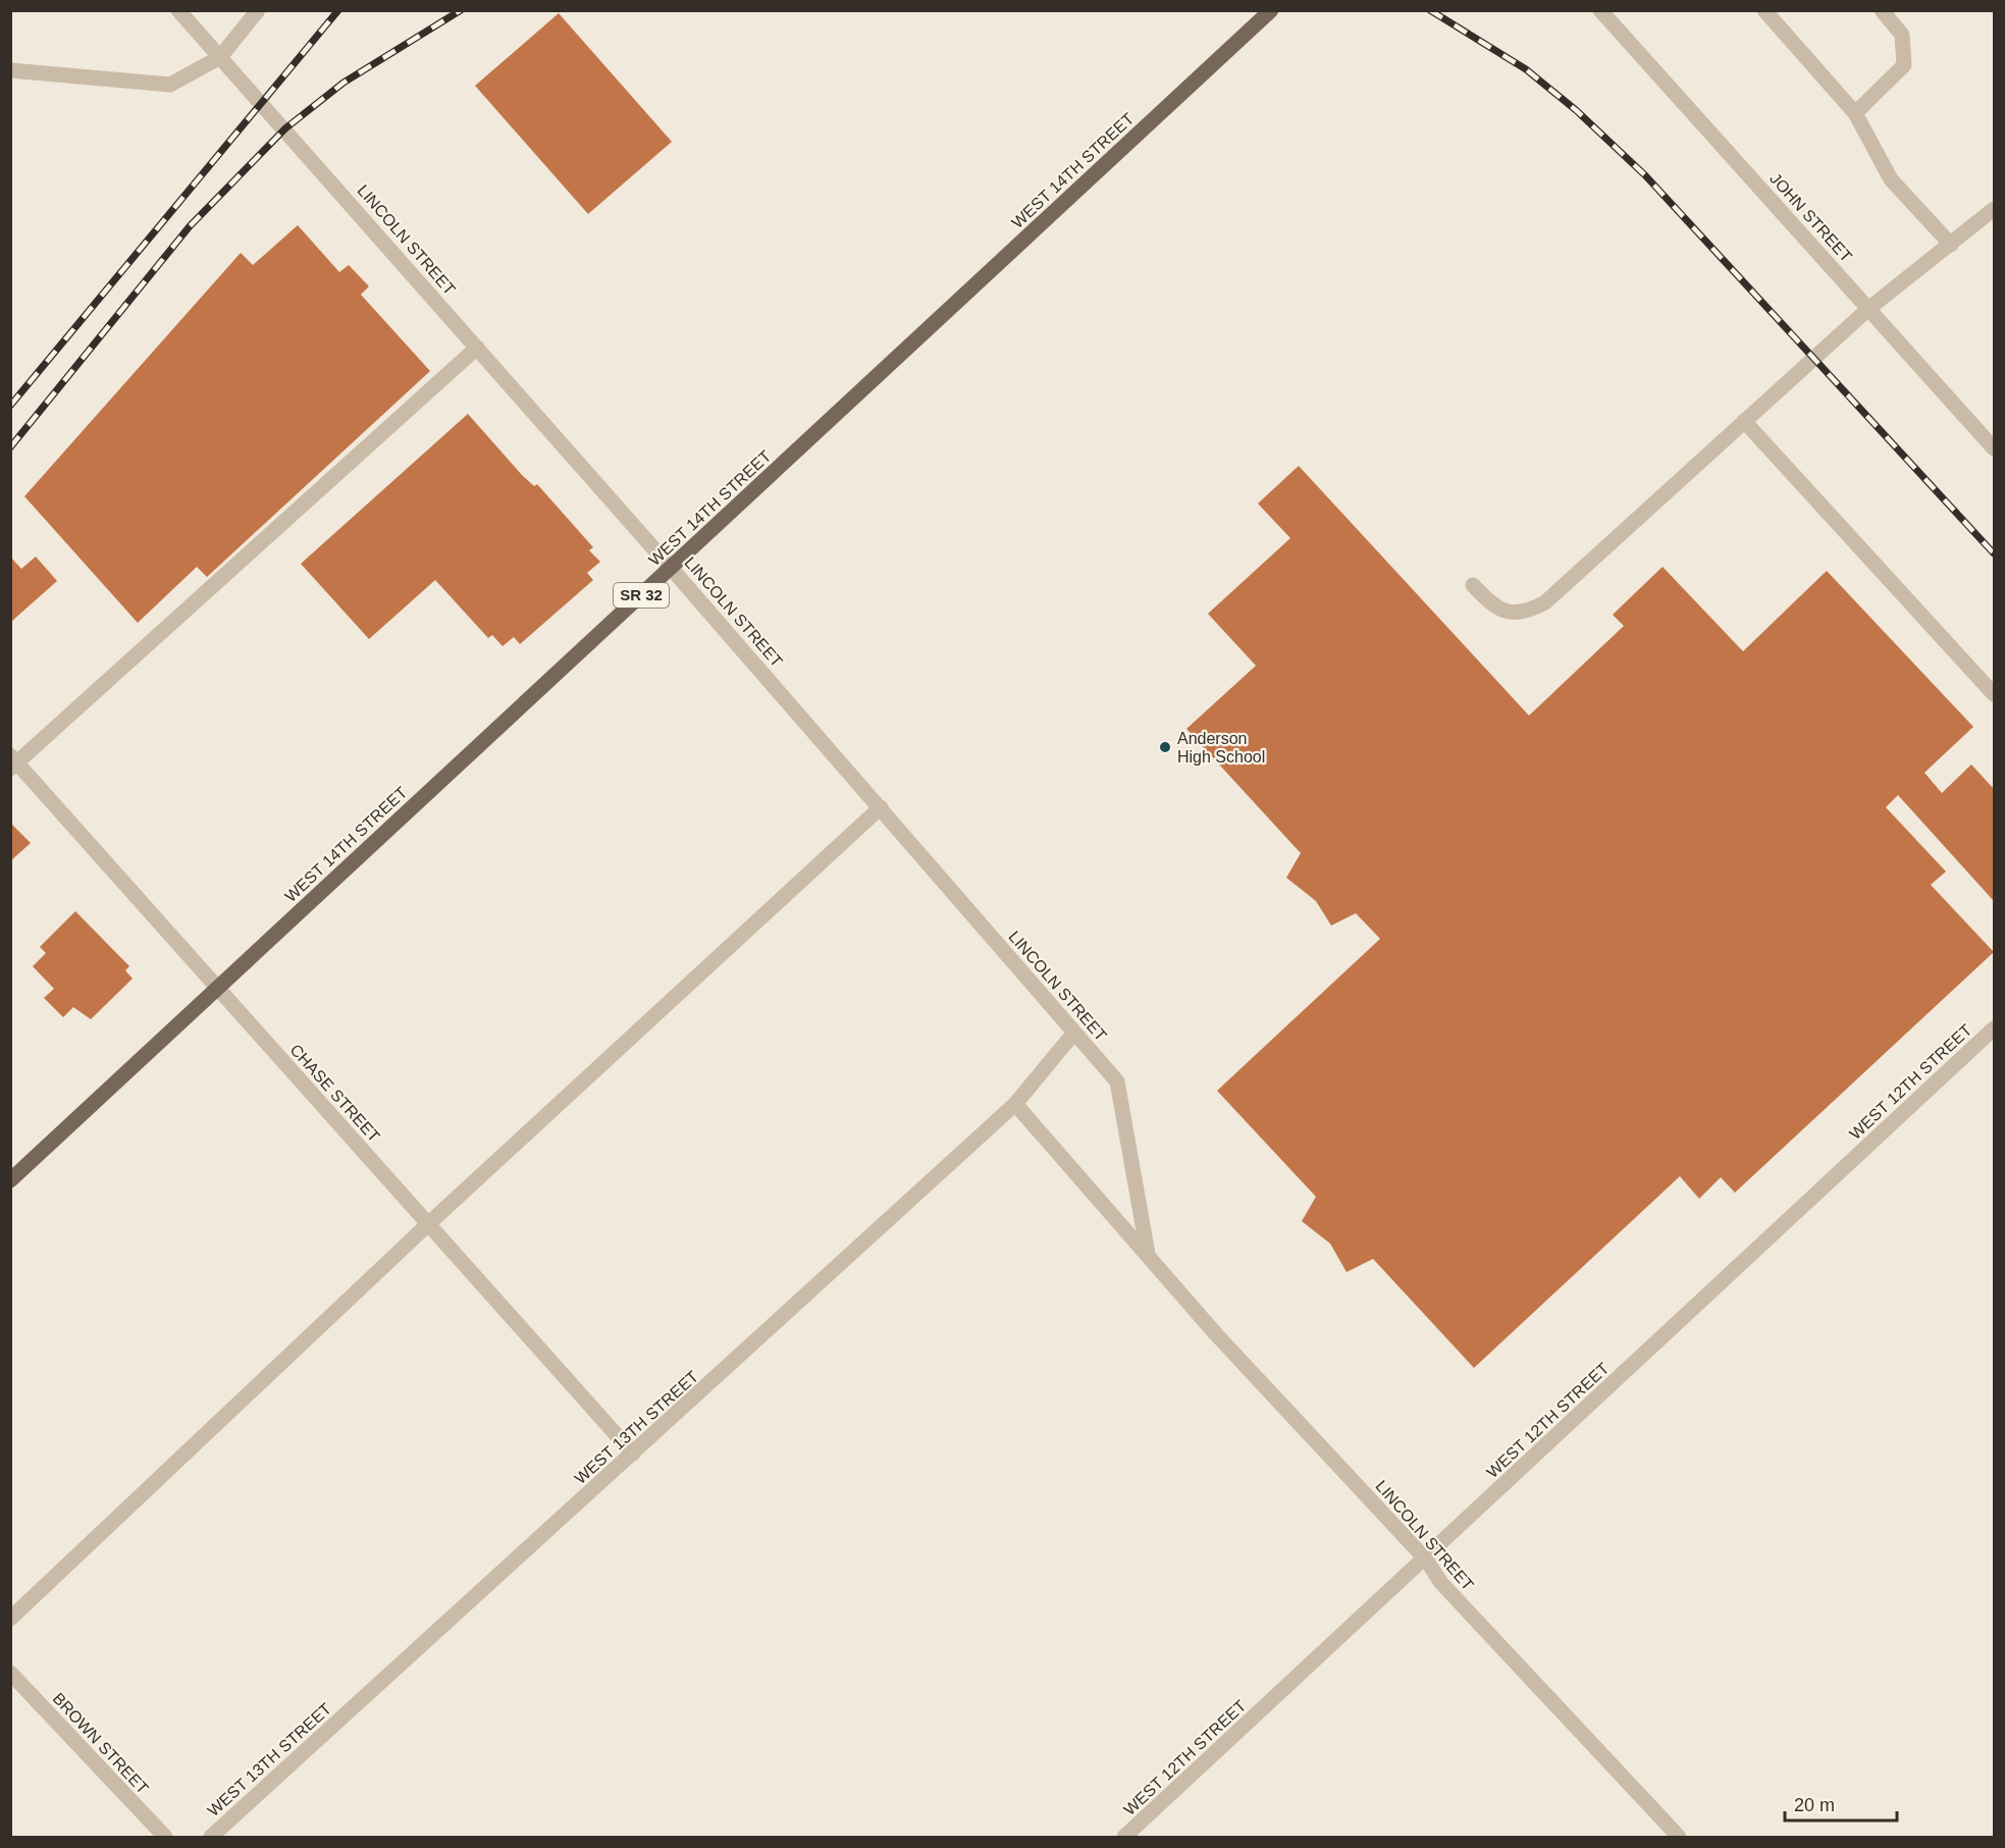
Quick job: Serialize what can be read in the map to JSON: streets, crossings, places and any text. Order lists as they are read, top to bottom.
{
  "streets": {
    "main road": ["WEST 14TH STREET", "SR 32"],
    "street": [
      "JOHN STREET",
      "LINCOLN STREET",
      "WEST 12TH STREET",
      "CHASE STREET",
      "WEST 13TH STREET",
      "BROWN STREET"
    ]
  },
  "crossings": [
    ["WEST 14TH STREET", "LINCOLN STREET"],
    ["WEST 14TH STREET", "CHASE STREET"],
    ["LINCOLN STREET", "WEST 12TH STREET"],
    ["LINCOLN STREET", "WEST 13TH STREET"],
    ["CHASE STREET", "WEST 13TH STREET"]
  ],
  "places": ["Anderson High School"],
  "scale_bar": "20 m"
}
